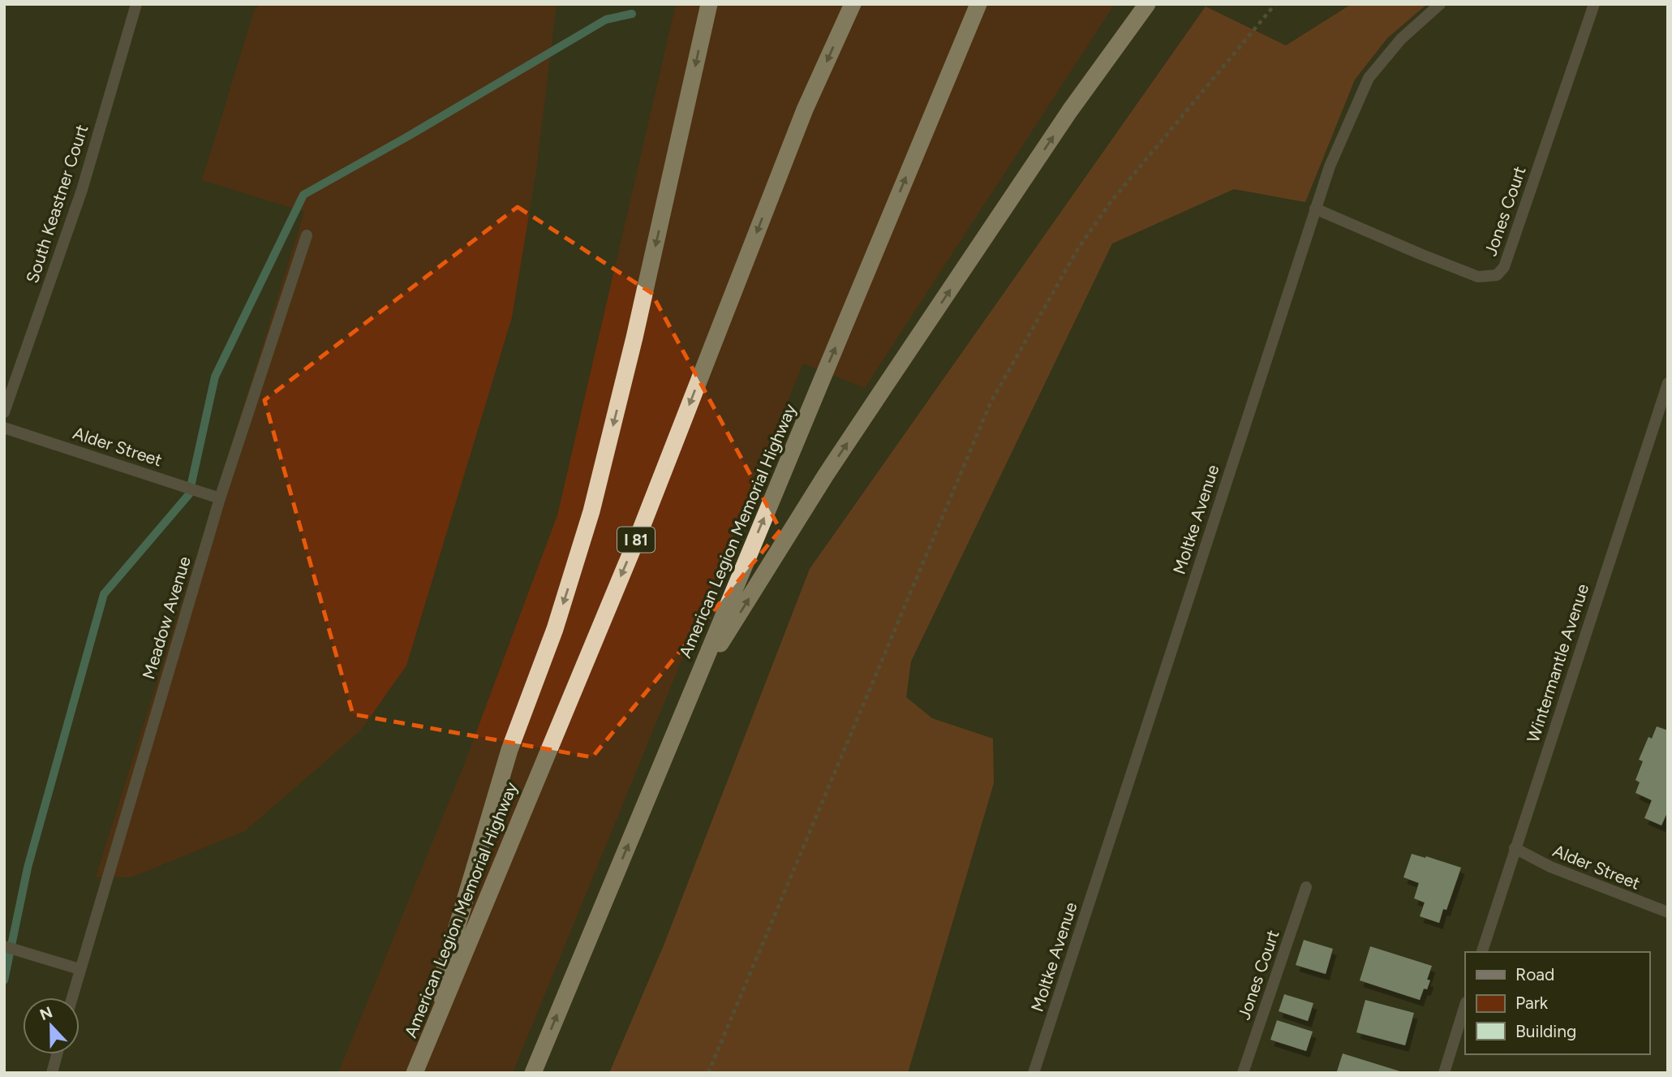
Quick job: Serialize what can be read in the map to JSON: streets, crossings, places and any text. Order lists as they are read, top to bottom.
{
  "streets": {
    "highway": ["American Legion Memorial Highway", "I 81"],
    "street": [
      "South Keastner Court",
      "Jones Court",
      "Alder Street",
      "Moltke Avenue",
      "Meadow Avenue",
      "Wintermantle Avenue"
    ]
  },
  "crossings": [
    ["Jones Court", "Moltke Avenue"],
    ["Alder Street", "Meadow Avenue"],
    ["Alder Street", "Wintermantle Avenue"]
  ],
  "legend": ["Road", "Park", "Building"],
  "north": "top"
}
